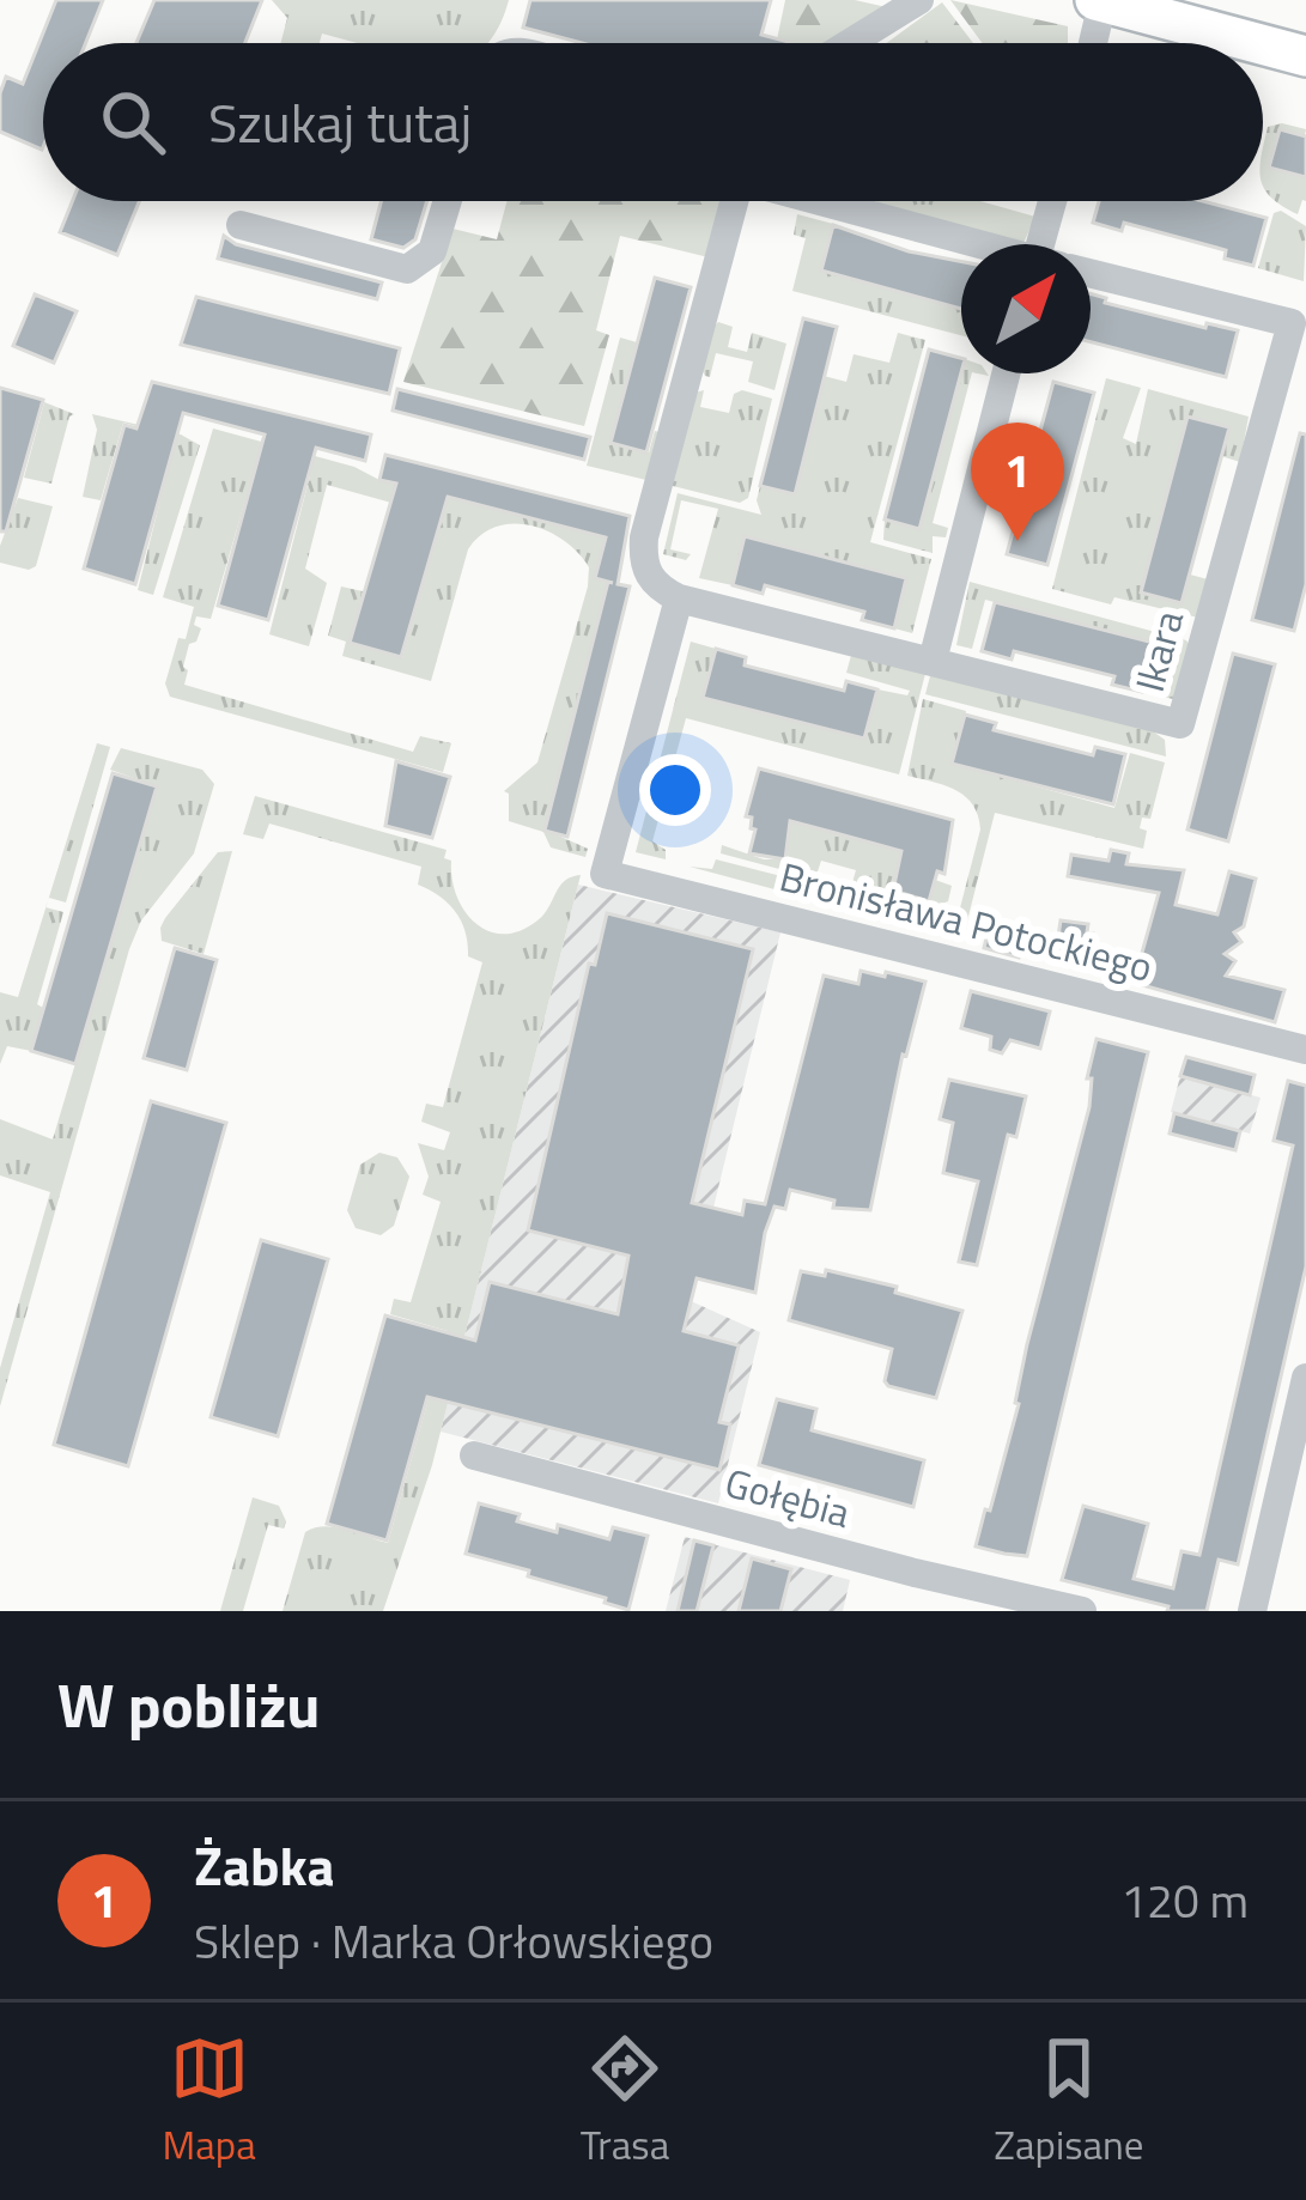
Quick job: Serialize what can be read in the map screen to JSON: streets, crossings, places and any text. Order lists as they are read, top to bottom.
{
  "streets": {
    "street": ["Ikara", "Bronisława Potockiego", "Gołębia"]
  },
  "crossings": [
    ["Ikara", "Bronisława Potockiego"]
  ],
  "north": "top right",
  "page": {
    "search": "Szukaj tutaj",
    "pins": "1",
    "heading": "W pobliżu",
    "list": [
      {
        "mark": "1",
        "name": "Żabka",
        "note": "Sklep · Marka Orłowskiego",
        "value": "120 m"
      }
    ],
    "nav": ["Mapa", "Trasa", "Zapisane"]
  }
}
